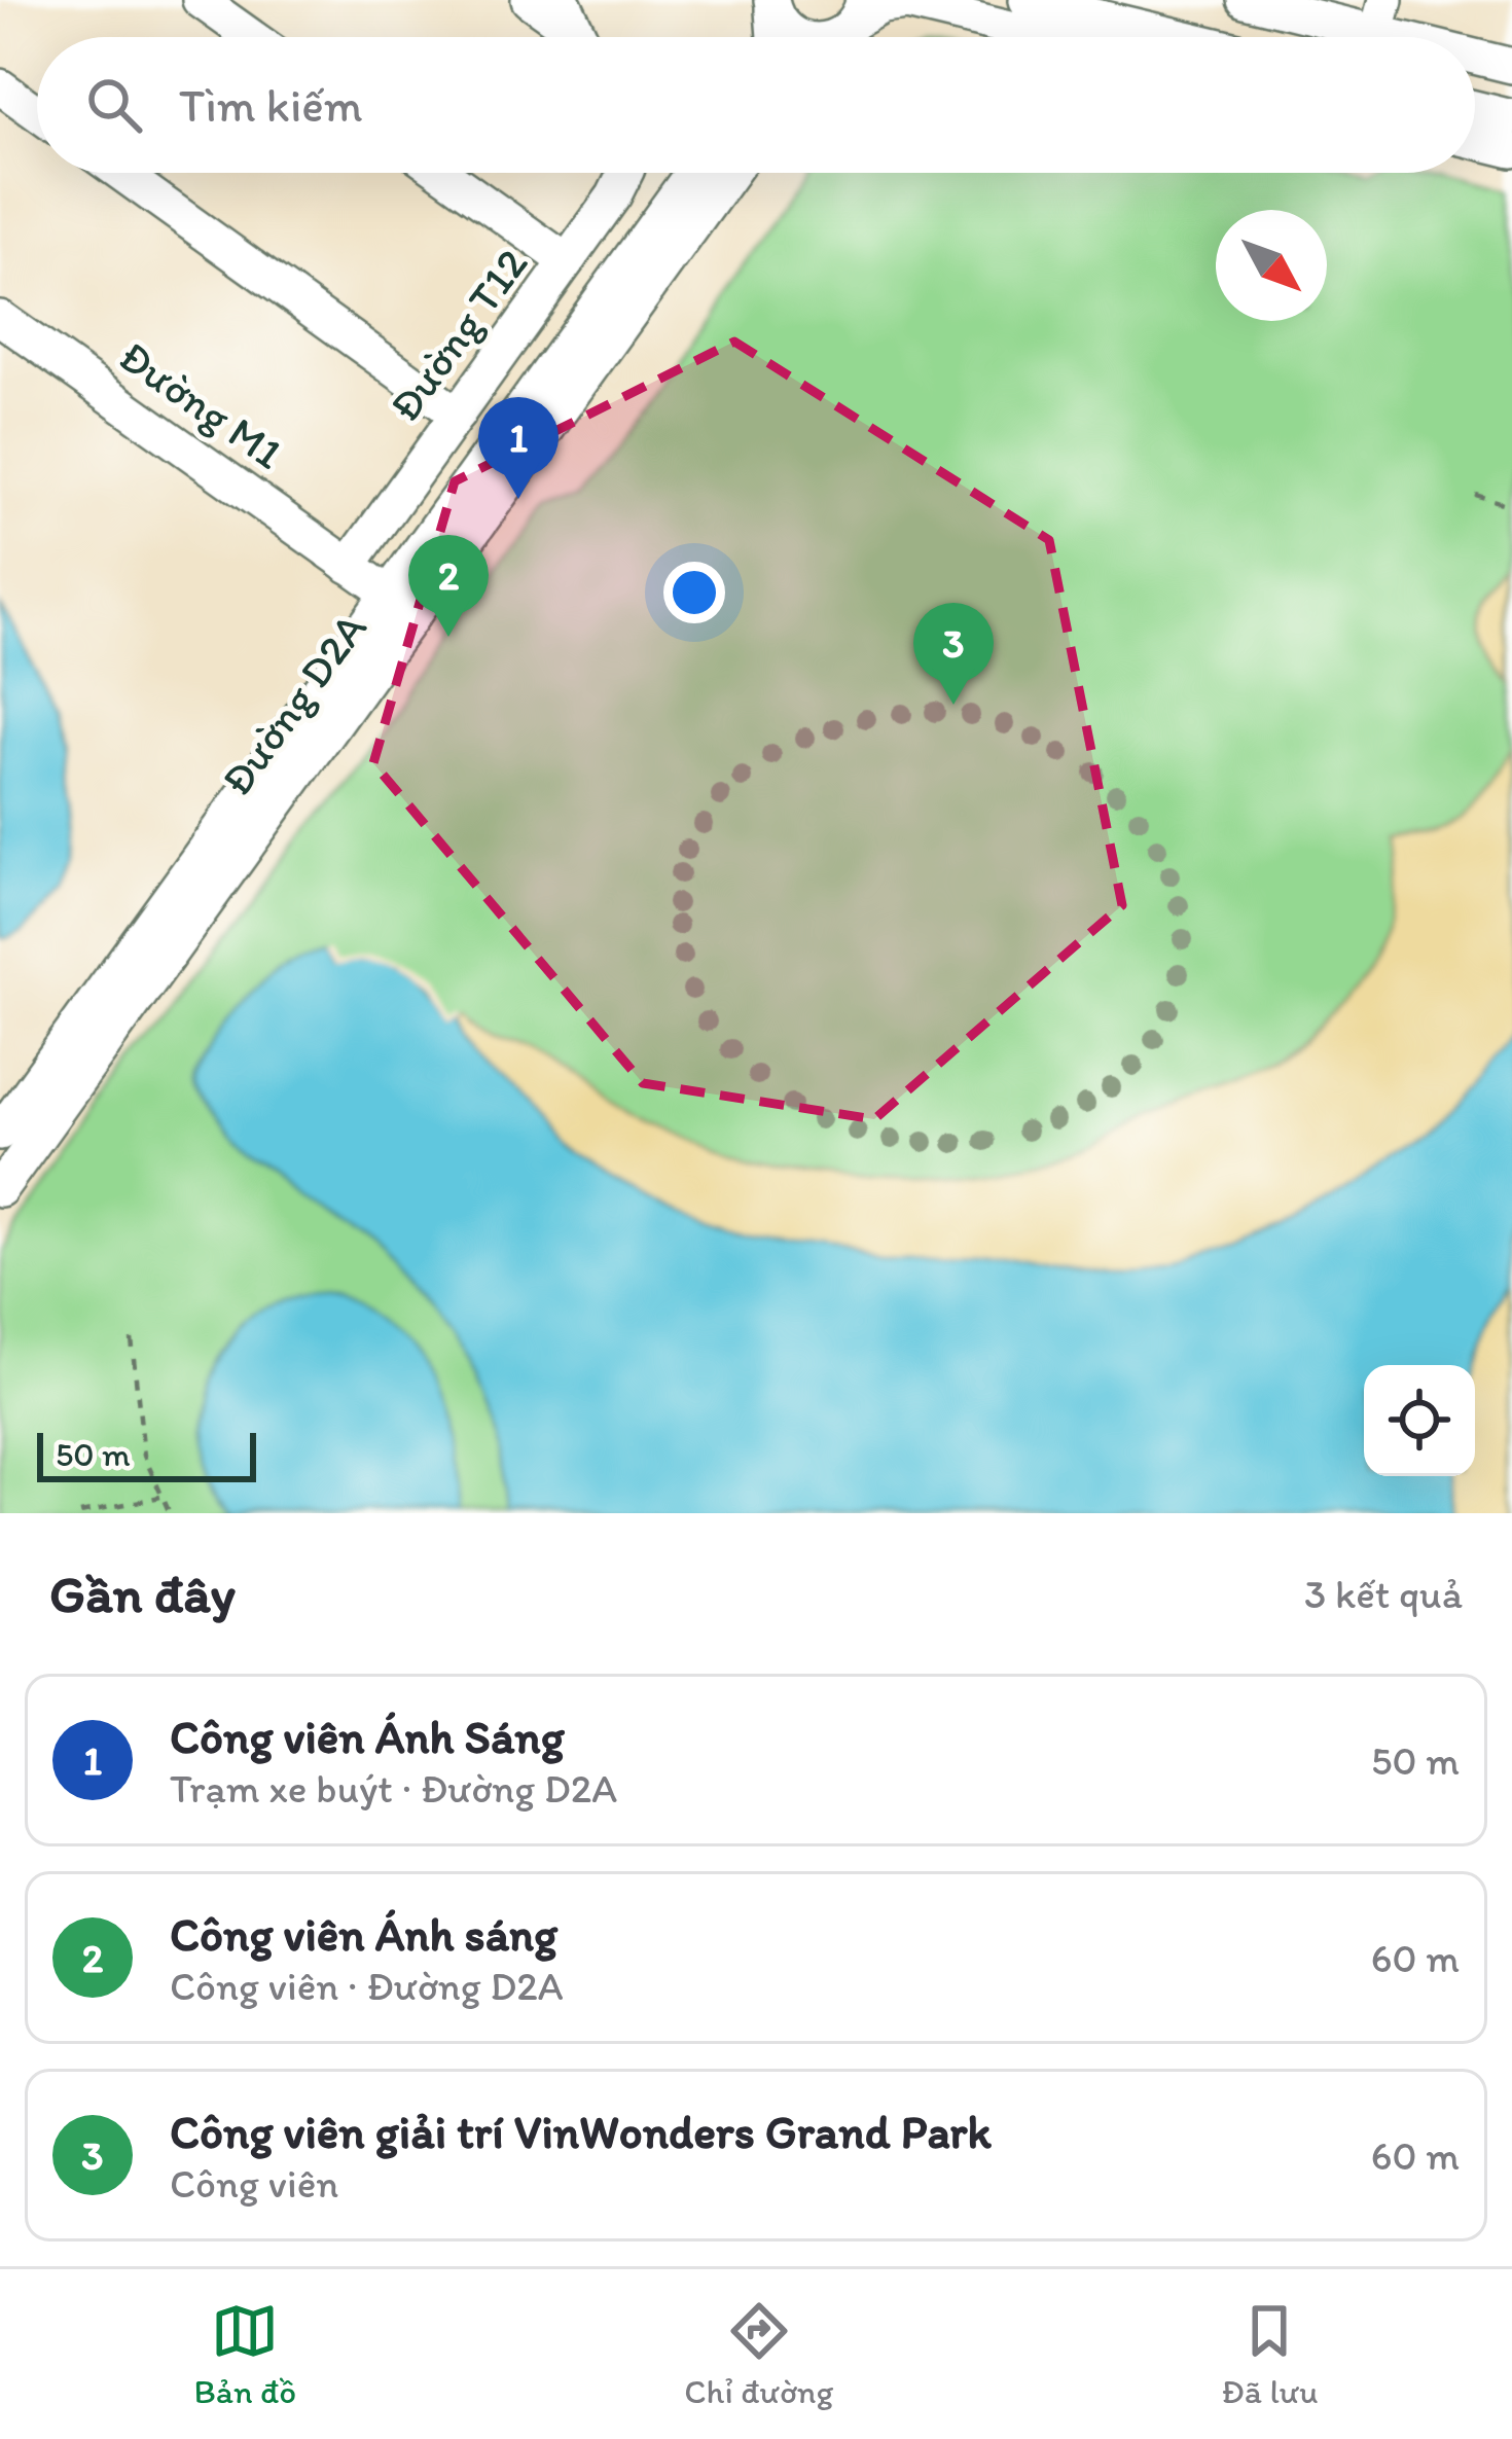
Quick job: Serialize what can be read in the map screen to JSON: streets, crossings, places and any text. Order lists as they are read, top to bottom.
{
  "streets": {
    "street": ["Đường T12", "Đường M1", "Đường D2A"]
  },
  "crossings": [
    ["Đường T12", "Đường M1"],
    ["Đường M1", "Đường D2A"]
  ],
  "scale_bar": "50 m",
  "north": "bottom right",
  "page": {
    "search": "Tìm kiếm",
    "pins": ["1", "2", "3"],
    "scale": "50 m",
    "heading": ["Gần đây", "3 kết quả"],
    "list": [
      {
        "mark": "1",
        "name": "Công viên Ánh Sáng",
        "note": "Trạm xe buýt · Đường D2A",
        "value": "50 m"
      },
      {
        "mark": "2",
        "name": "Công viên Ánh sáng",
        "note": "Công viên · Đường D2A",
        "value": "60 m"
      },
      {
        "mark": "3",
        "name": "Công viên giải trí VinWonders Grand Park",
        "note": "Công viên",
        "value": "60 m"
      }
    ],
    "nav": ["Bản đồ", "Chỉ đường", "Đã lưu"]
  }
}
